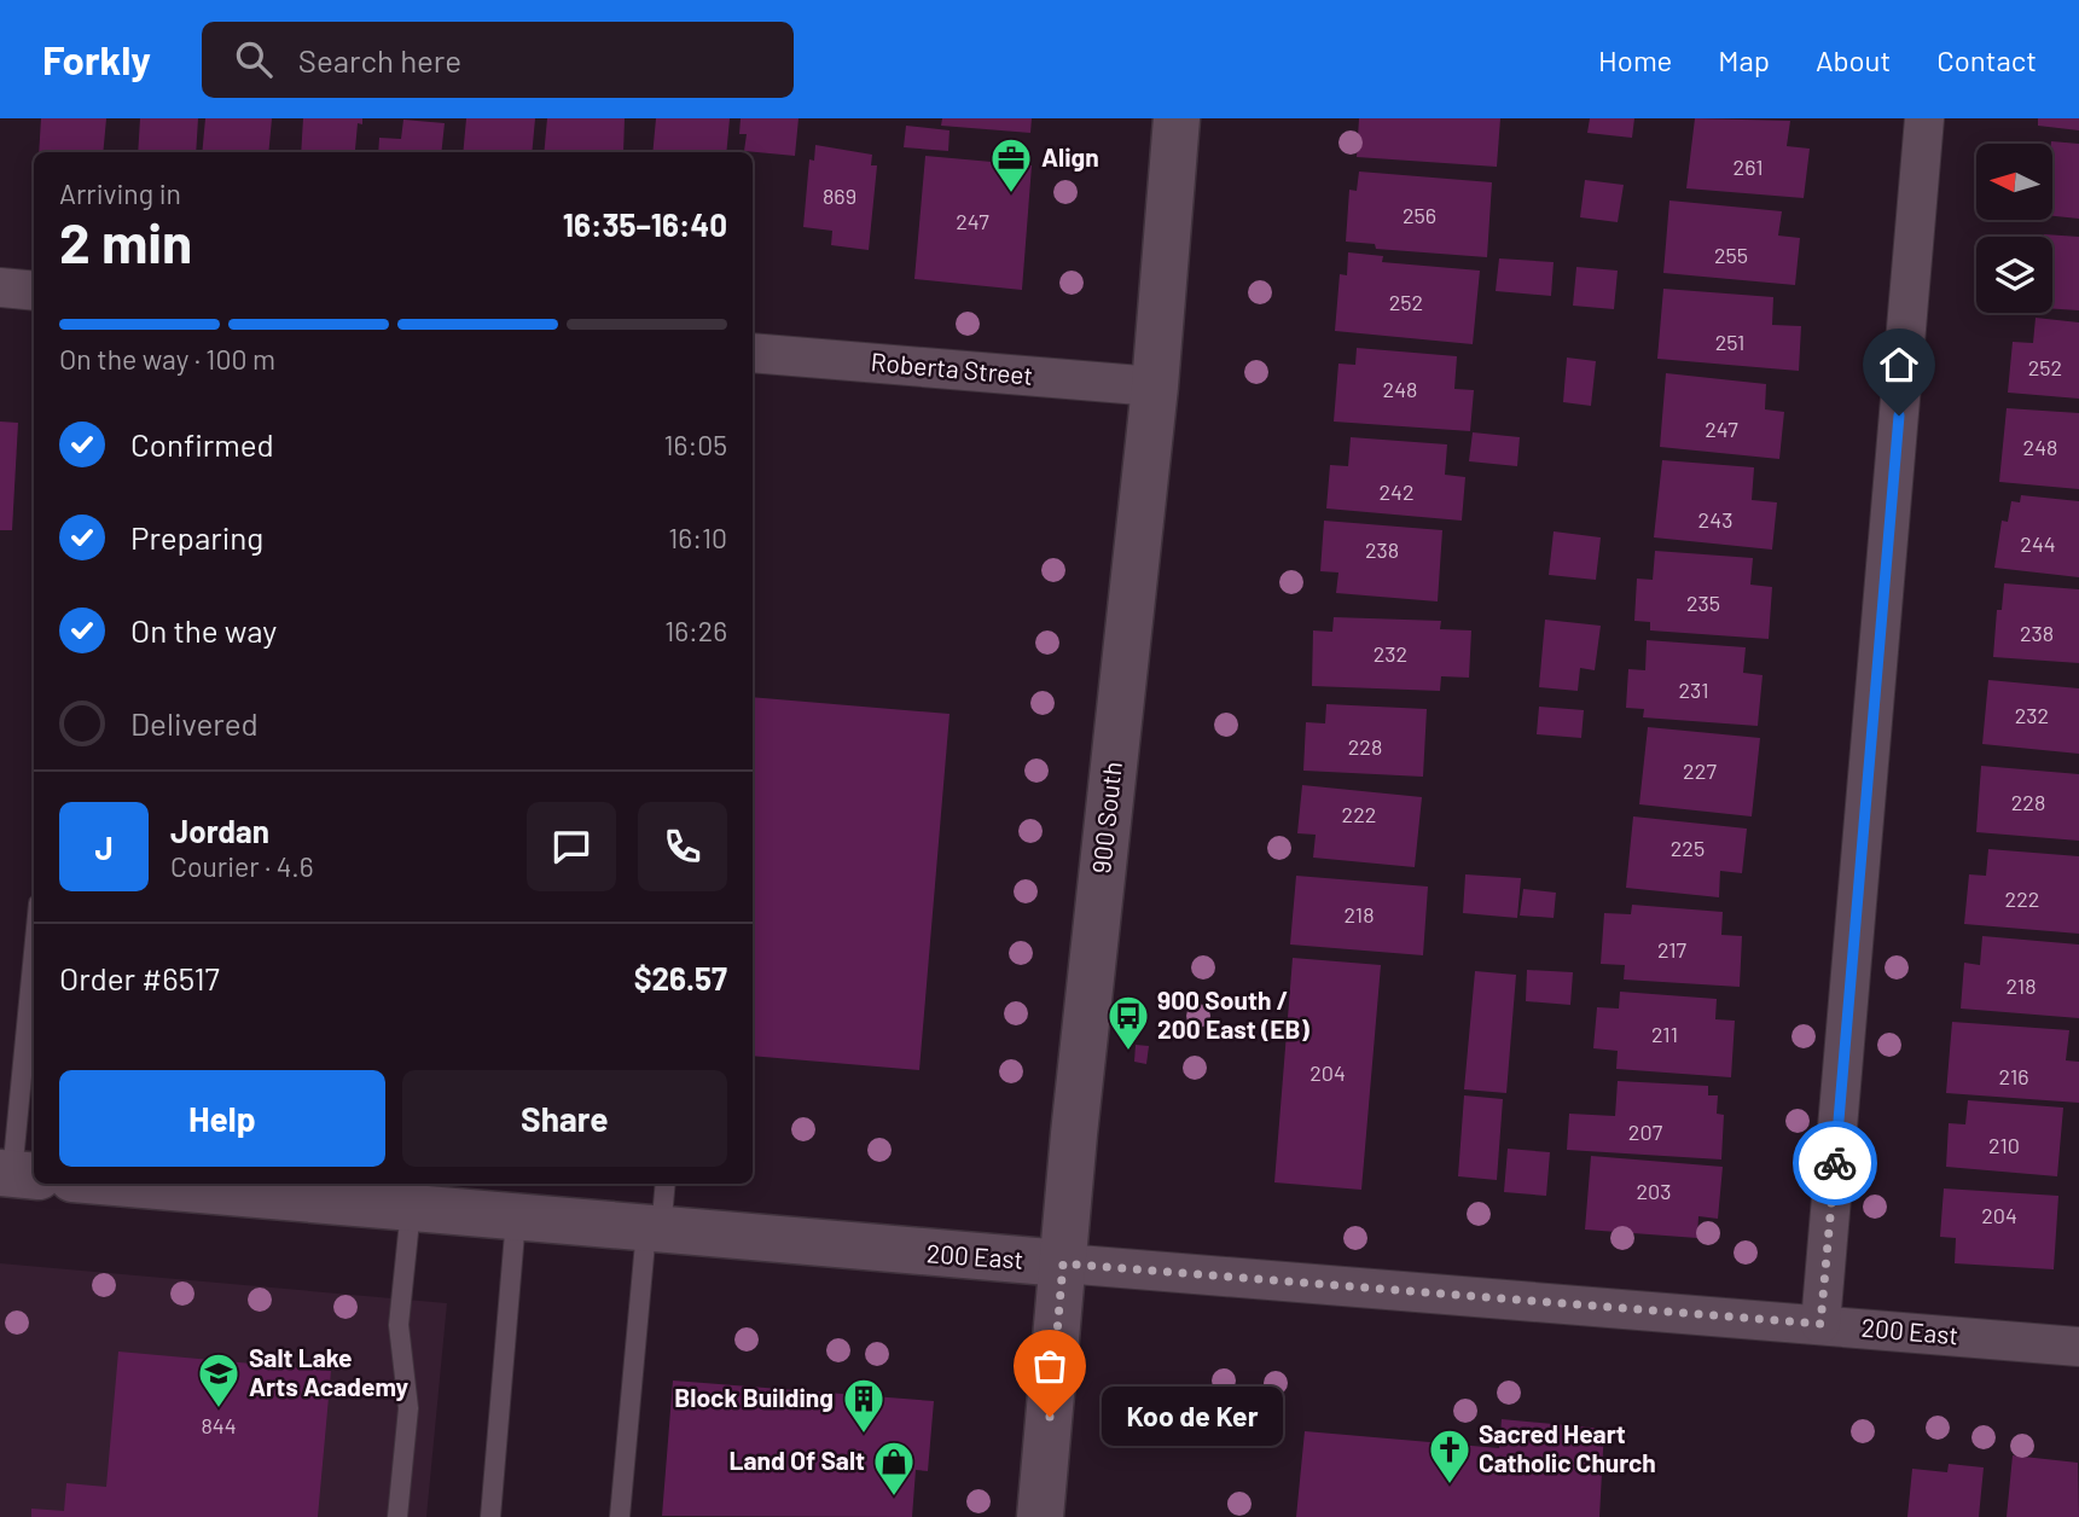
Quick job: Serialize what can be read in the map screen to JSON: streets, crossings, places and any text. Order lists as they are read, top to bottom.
{
  "streets": {
    "street": ["Roberta Street", "900 South", "200 East"]
  },
  "crossings": [
    ["Roberta Street", "900 South"],
    ["900 South", "200 East"]
  ],
  "places": {
    "office": ["Align"],
    "bus stop": ["900 South / 200 East (EB)"],
    "school or university": ["Salt Lake Arts Academy"],
    "other": ["Koo de Ker"],
    "building": ["Block Building"],
    "church": ["Sacred Heart Catholic Church"],
    "shop": ["Land Of Salt"]
  },
  "house_numbers": [
    "261",
    "869",
    "256",
    "247",
    "255",
    "252",
    "251",
    "252",
    "248",
    "247",
    "248",
    "242",
    "243",
    "244",
    "238",
    "235",
    "238",
    "232",
    "231",
    "232",
    "228",
    "227",
    "228",
    "222",
    "225",
    "222",
    "218",
    "217",
    "218",
    "211",
    "204",
    "216",
    "207",
    "210",
    "203",
    "204",
    "844"
  ],
  "north": "left",
  "page": {
    "header": "Forkly",
    "search": "Search here",
    "nav": [
      "Home",
      "Map",
      "About",
      "Contact"
    ],
    "heading": ["2 min", "Arriving in", "16:35–16:40"],
    "panel": [
      "Jordan",
      "Courier · 4.6",
      "Order #6517",
      "$26.57"
    ],
    "bar": "On the way · 100 m",
    "list": [
      ["Confirmed", "16:05"],
      ["Preparing", "16:10"],
      ["On the way", "16:26"],
      "Delivered"
    ],
    "round": "J",
    "buttons": ["Help", "Share"],
    "bubble": "Koo de Ker"
  }
}
